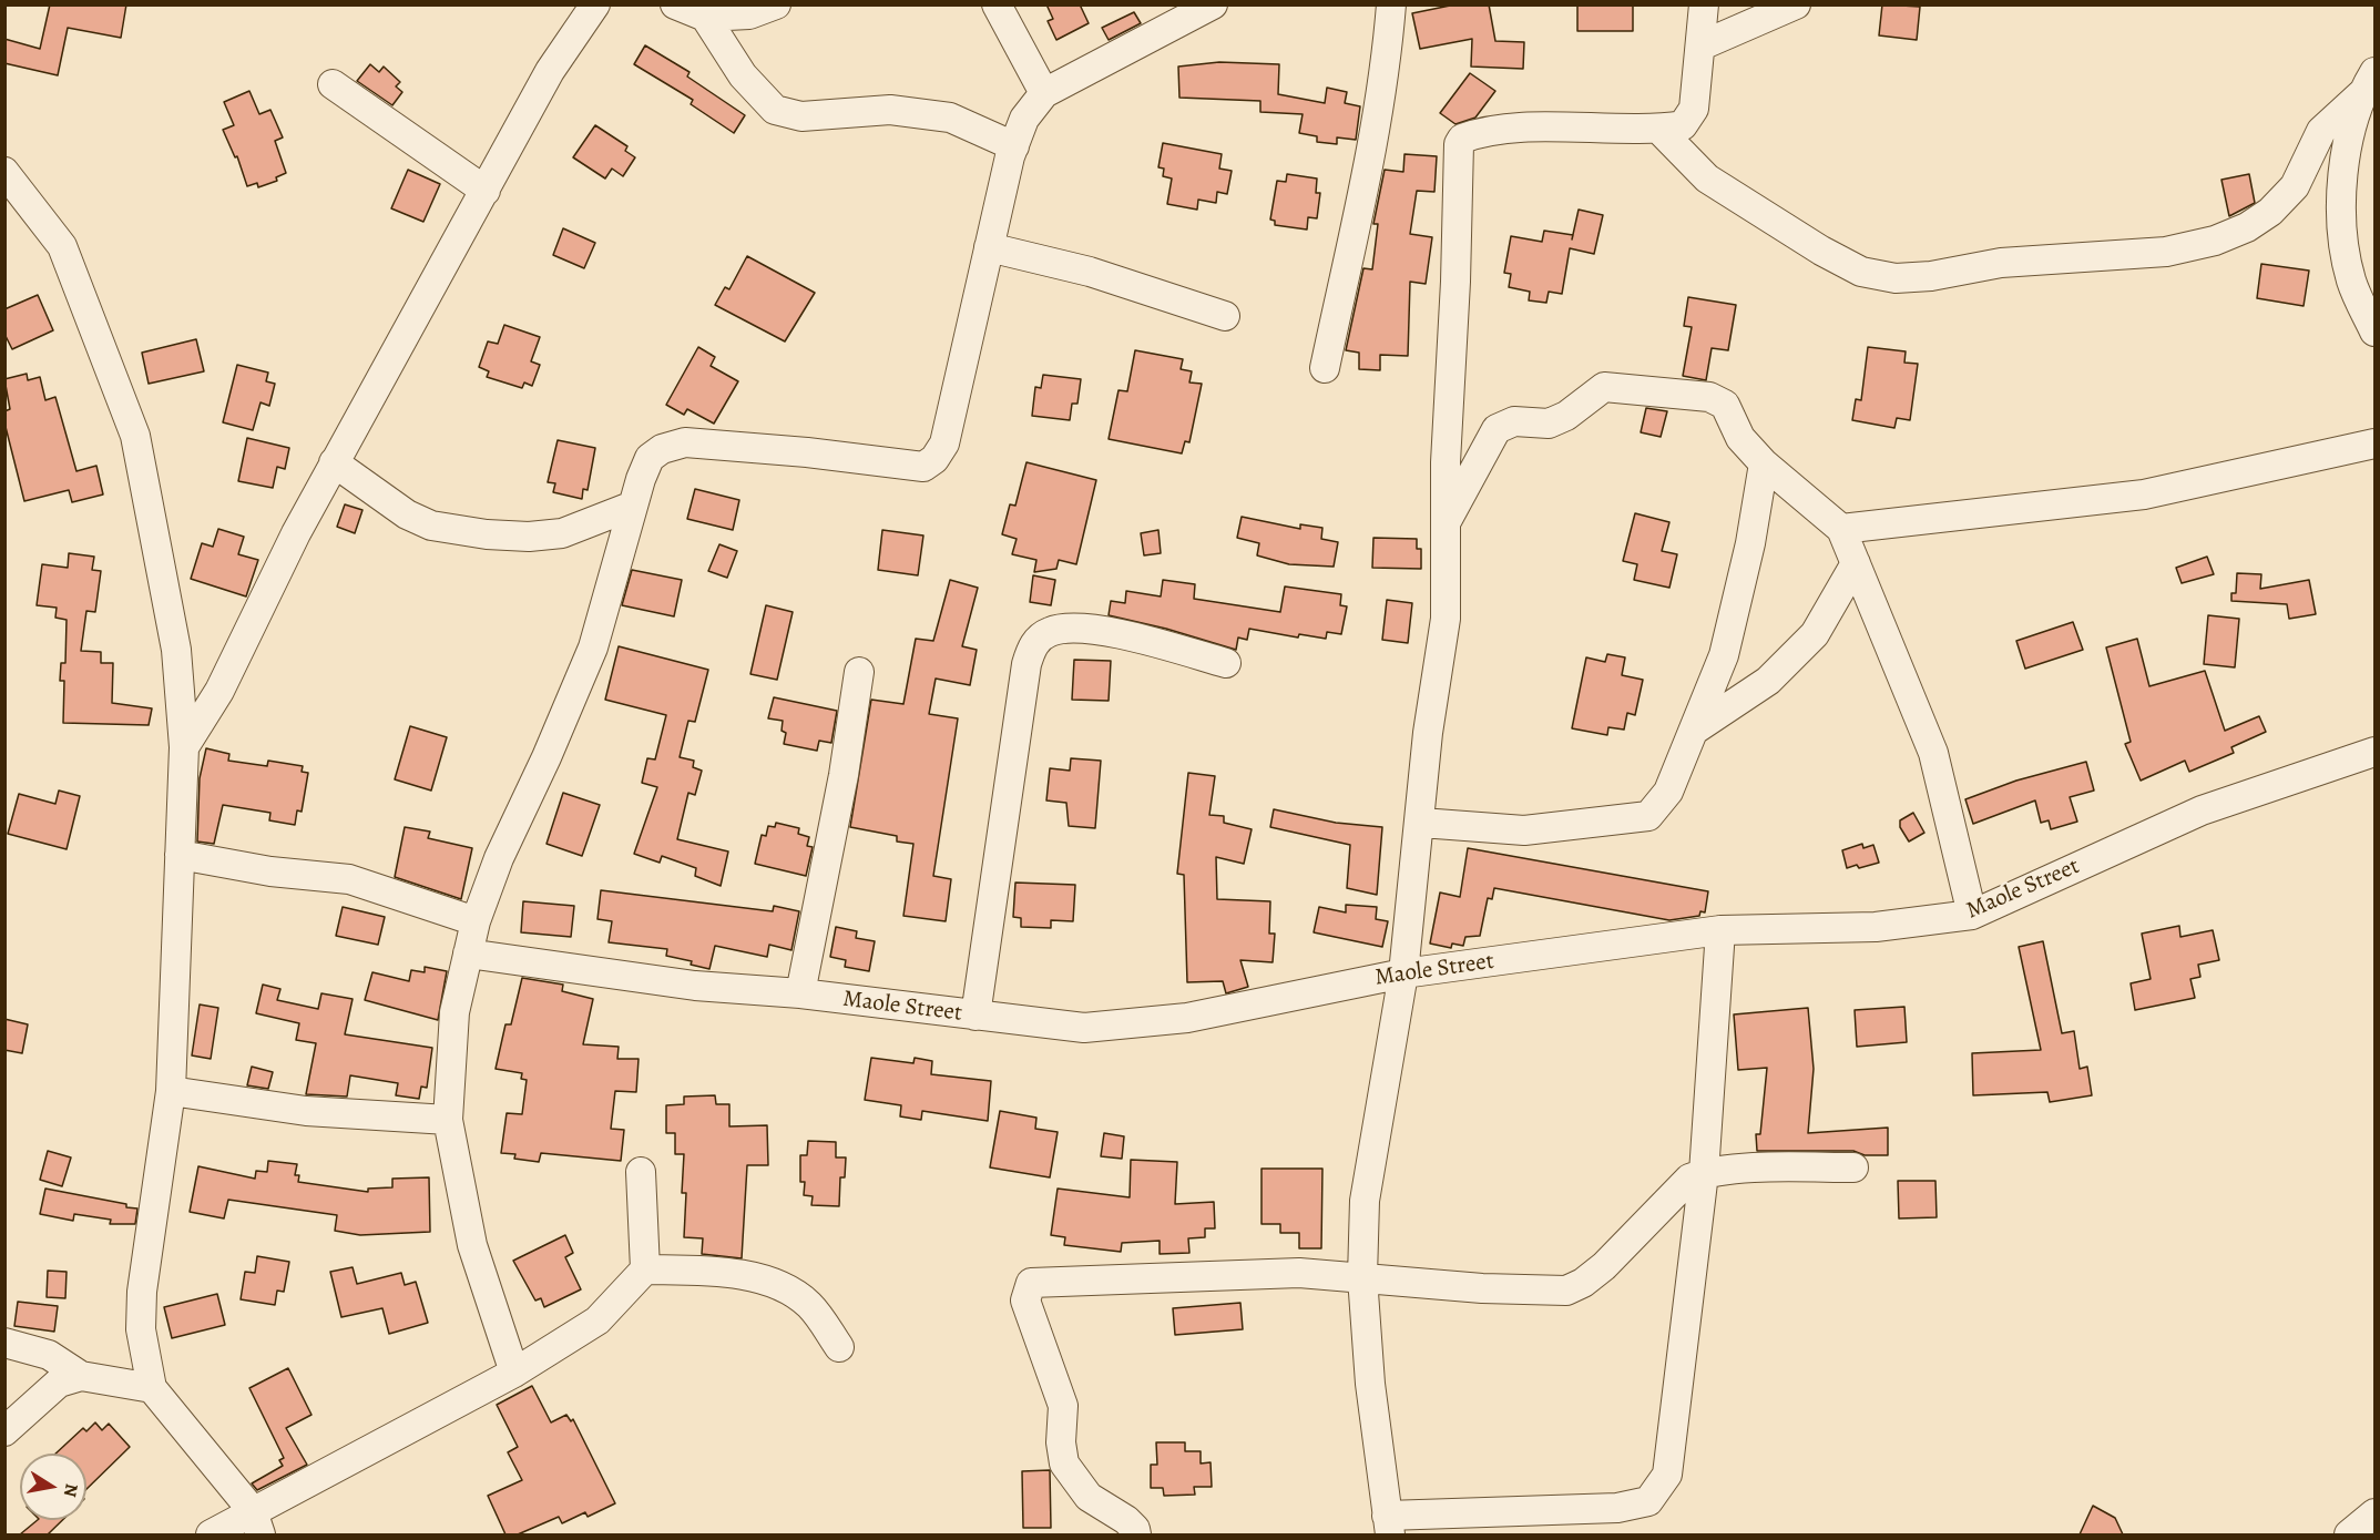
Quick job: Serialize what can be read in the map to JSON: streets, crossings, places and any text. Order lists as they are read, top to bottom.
{
  "streets": {
    "street": ["Maole Street"]
  },
  "north": "right"
}
